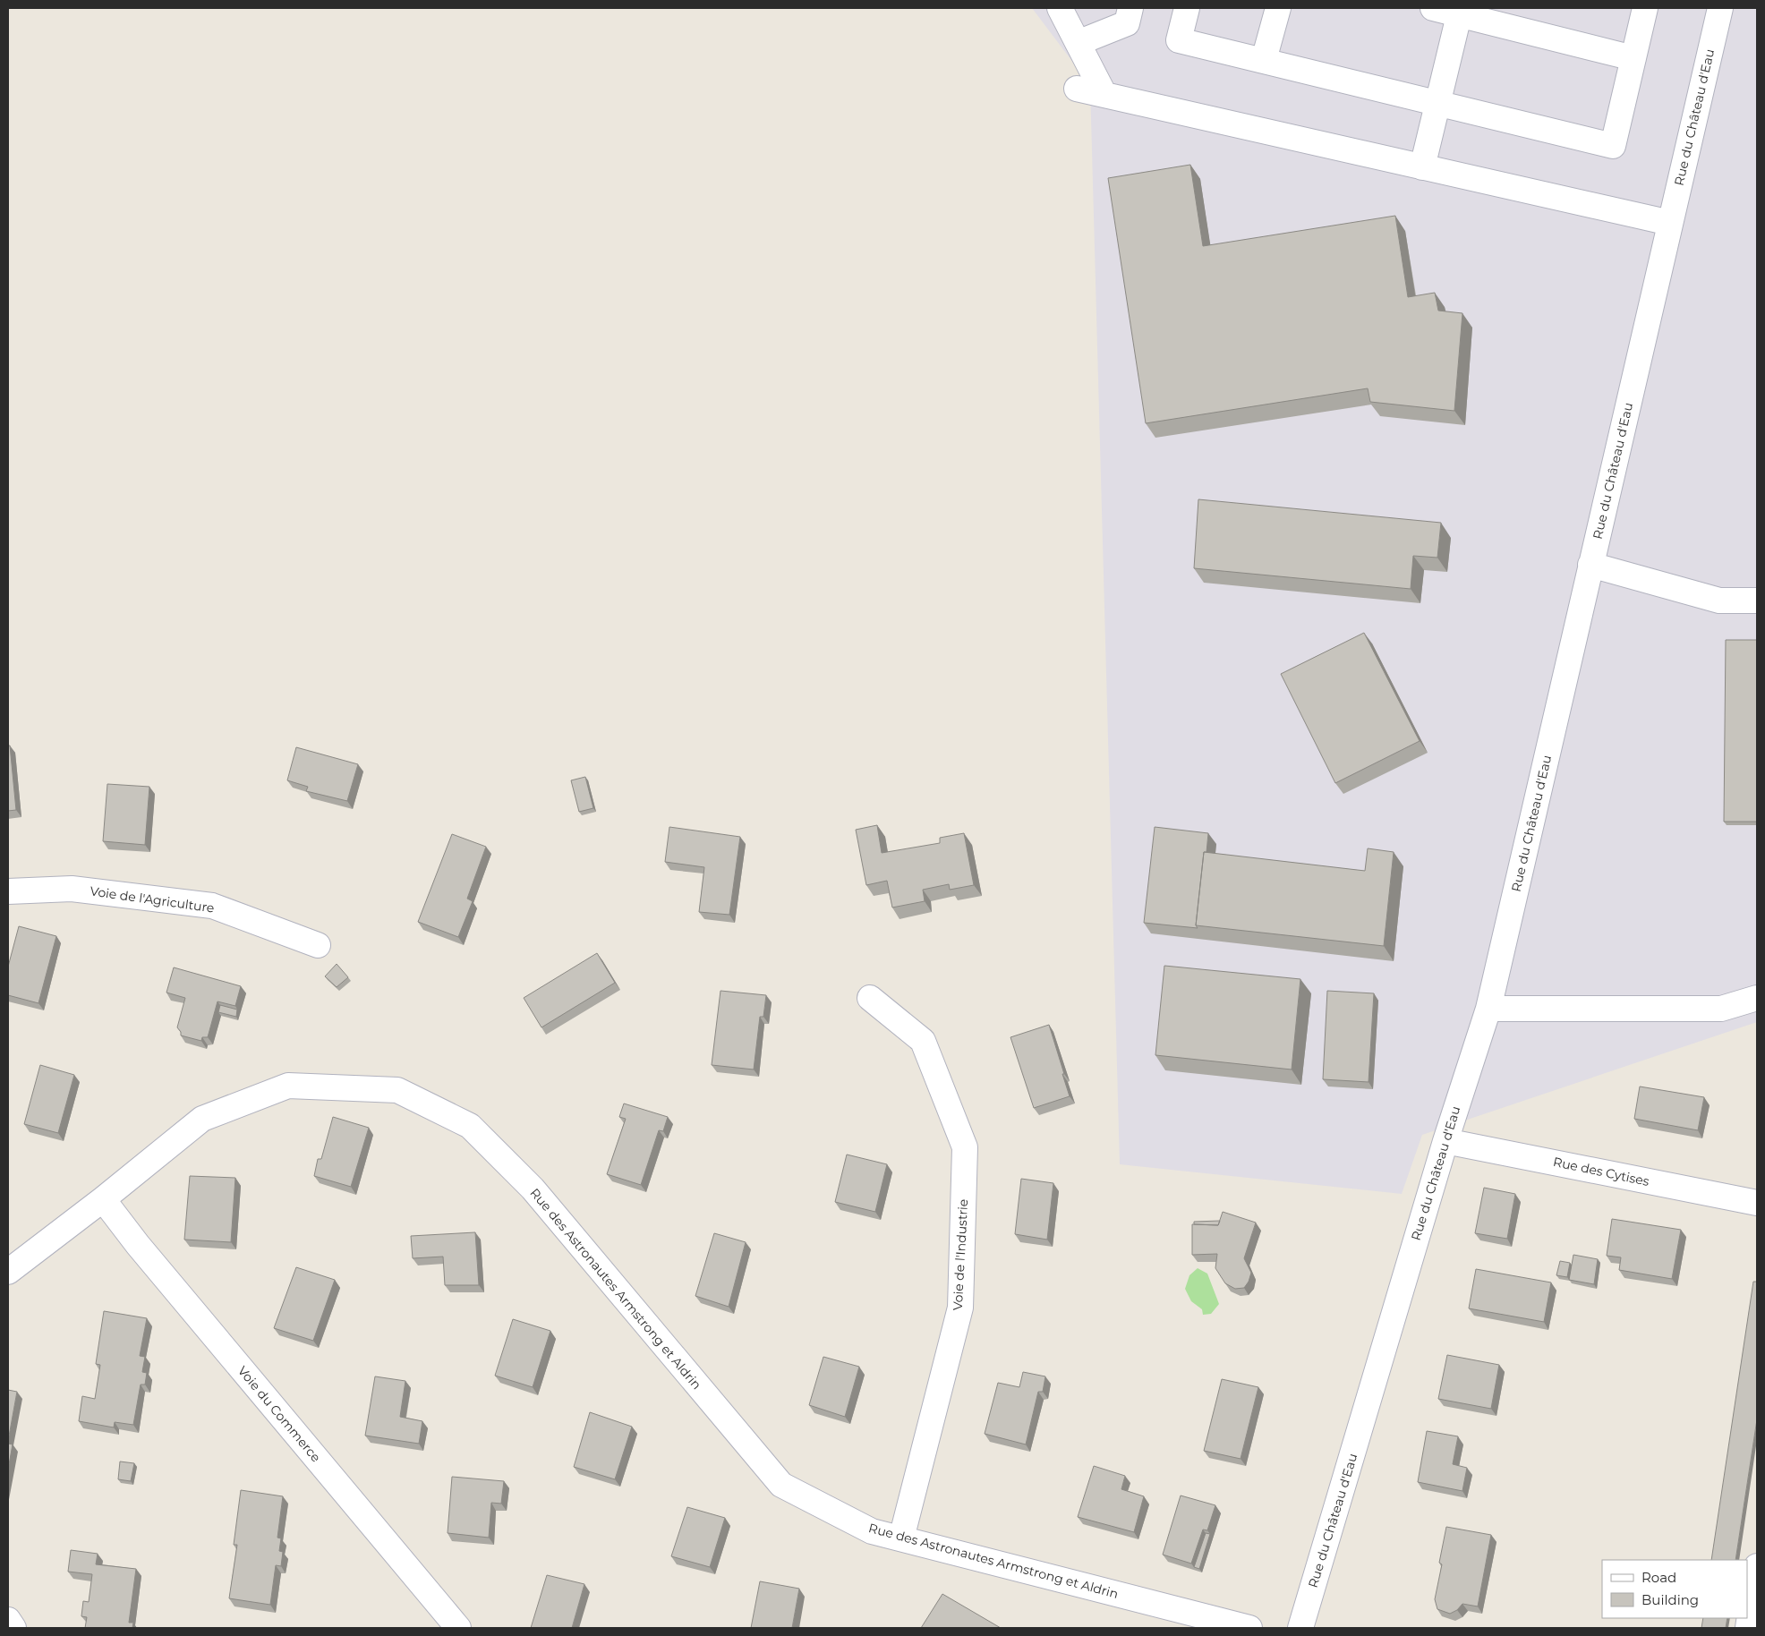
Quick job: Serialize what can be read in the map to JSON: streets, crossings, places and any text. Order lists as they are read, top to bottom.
{
  "streets": {
    "street": [
      "Rue du Château d'Eau",
      "Voie de l'Agriculture",
      "Rue des Cytises",
      "Voie de l'Industrie",
      "Rue des Astronautes Armstrong et Aldrin",
      "Voie du Commerce"
    ]
  },
  "crossings": [
    ["Rue du Château d'Eau", "Rue des Cytises"],
    ["Voie de l'Industrie", "Rue des Astronautes Armstrong et Aldrin"],
    ["Rue des Astronautes Armstrong et Aldrin", "Voie du Commerce"]
  ],
  "legend": ["Road", "Building"]
}
